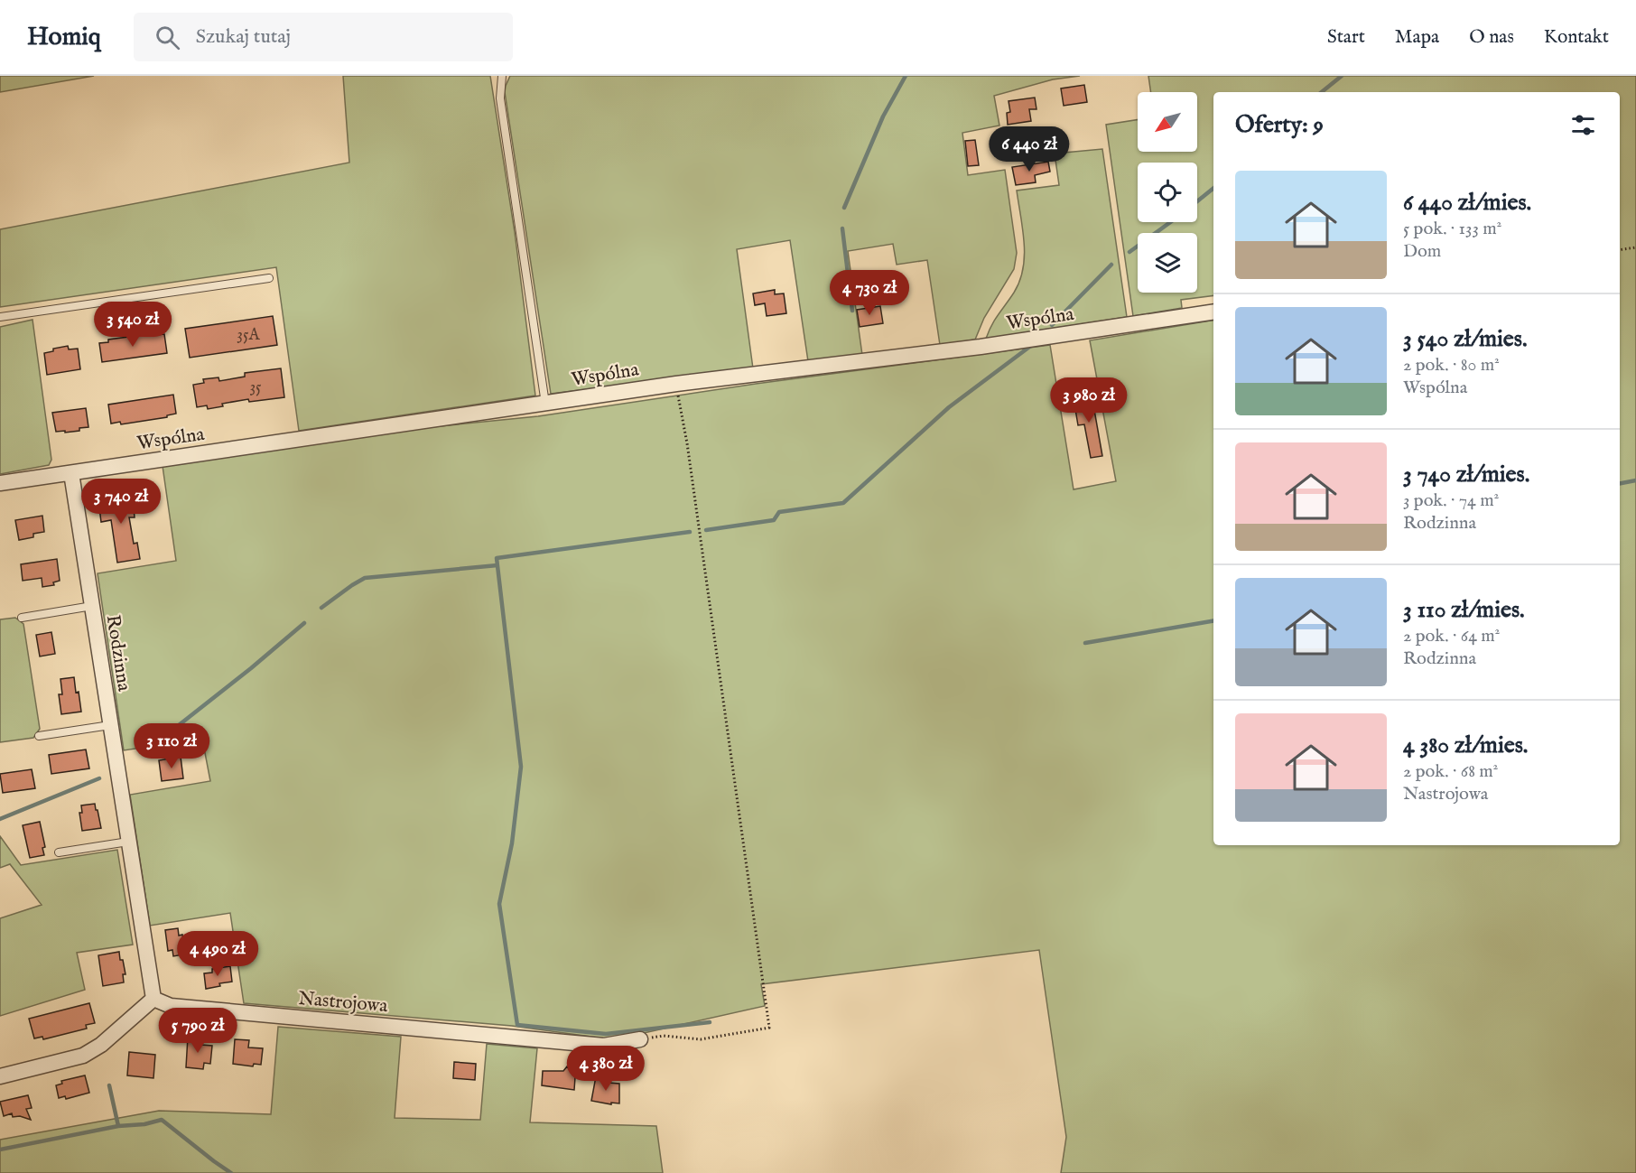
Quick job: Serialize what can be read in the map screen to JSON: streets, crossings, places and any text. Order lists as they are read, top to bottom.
{
  "streets": {
    "street": ["Wspólna", "Rodzinna", "Nastrojowa"]
  },
  "crossings": [
    ["Wspólna", "Rodzinna"],
    ["Rodzinna", "Nastrojowa"]
  ],
  "house_numbers": ["35A", "35"],
  "north": "bottom left",
  "page": {
    "header": "Homiq",
    "search": "Szukaj tutaj",
    "nav": [
      "Start",
      "Mapa",
      "O nas",
      "Kontakt"
    ],
    "heading": "Oferty: 9",
    "price": [
      "6 440 zł",
      "4 730 zł",
      "3 540 zł",
      "3 980 zł",
      "3 740 zł",
      "3 110 zł",
      "4 490 zł",
      "5 790 zł",
      "4 380 zł"
    ],
    "list": [
      {
        "name": "6 440 zł/mies.",
        "note": "5 pok. · 133 m² · Dom"
      },
      {
        "name": "3 540 zł/mies.",
        "note": "2 pok. · 80 m² · Wspólna"
      },
      {
        "name": "3 740 zł/mies.",
        "note": "3 pok. · 74 m² · Rodzinna"
      },
      {
        "name": "3 110 zł/mies.",
        "note": "2 pok. · 64 m² · Rodzinna"
      },
      {
        "name": "4 380 zł/mies.",
        "note": "2 pok. · 68 m² · Nastrojowa"
      }
    ]
  }
}
